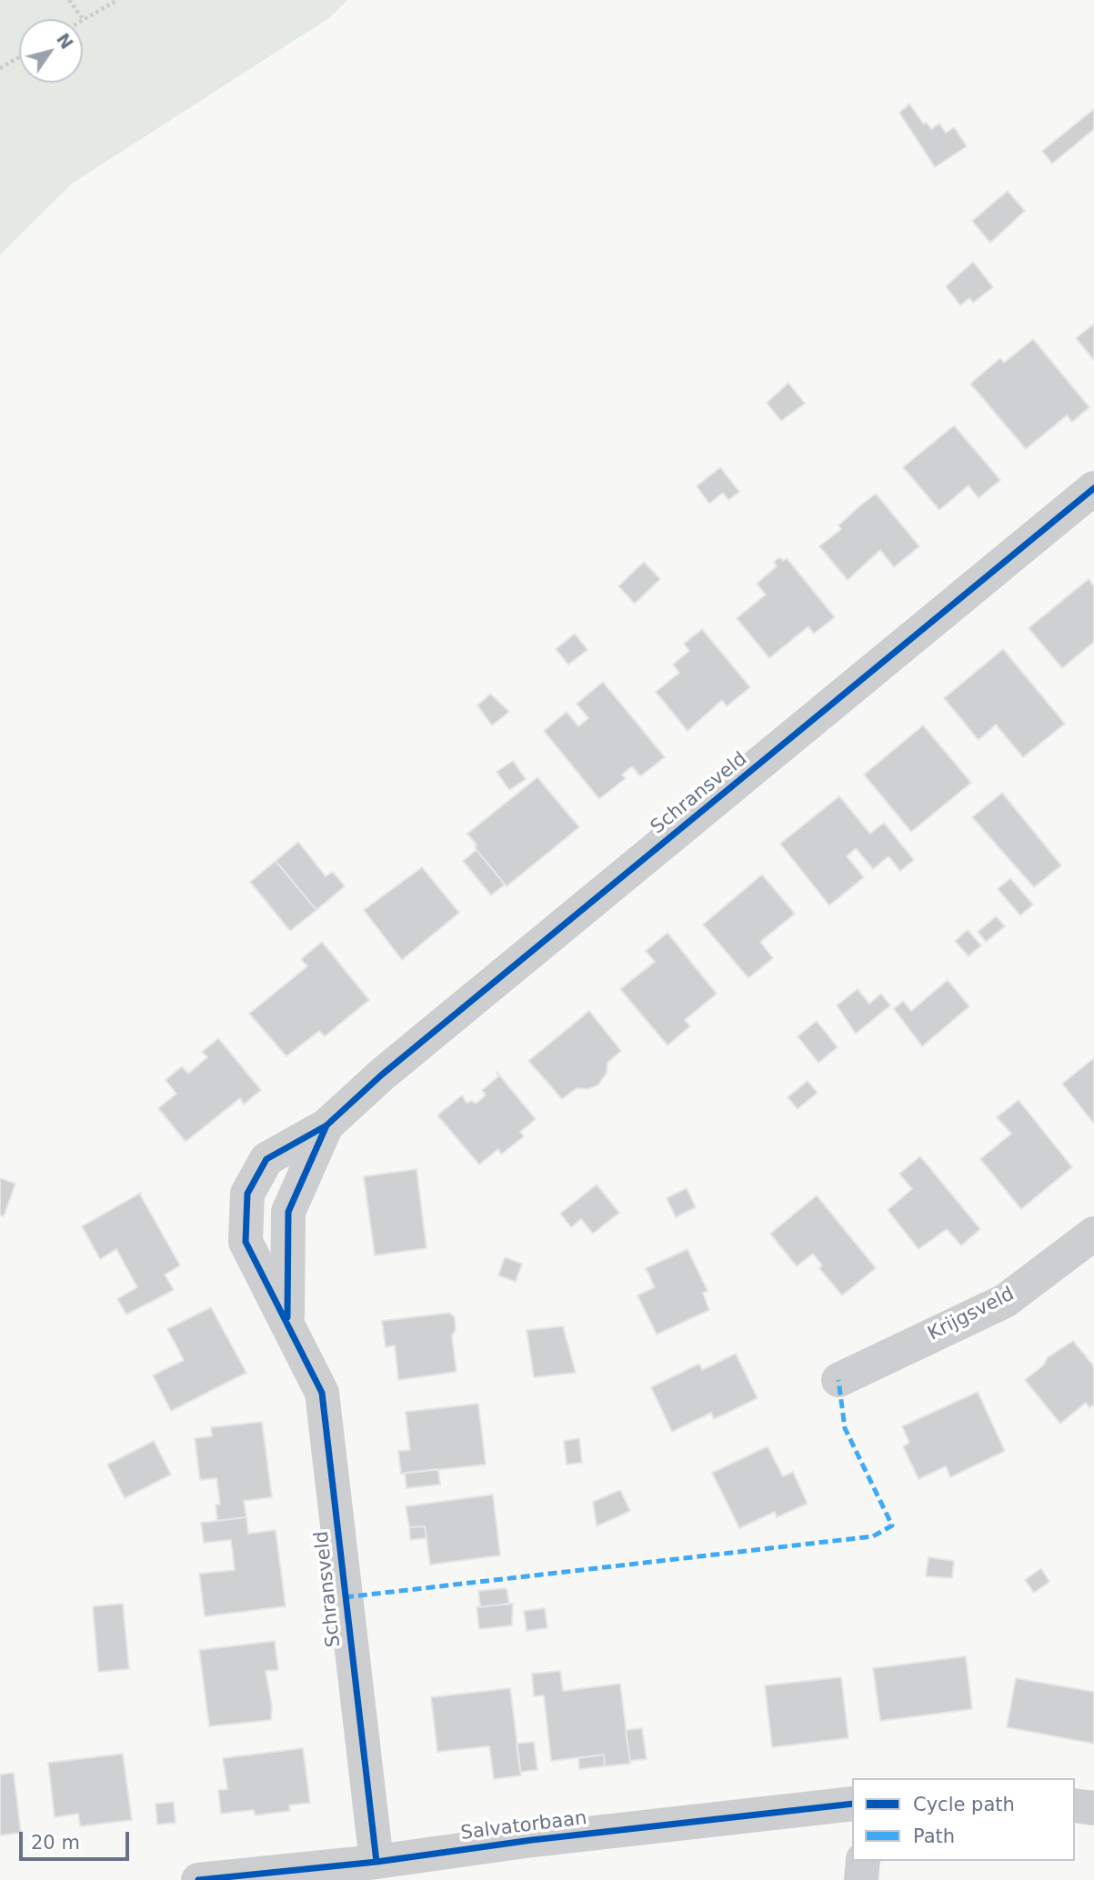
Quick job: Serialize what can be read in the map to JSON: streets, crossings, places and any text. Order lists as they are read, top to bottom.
{
  "streets": {
    "street": ["Schransveld", "Krijgsveld", "Salvatorbaan"]
  },
  "crossings": [
    ["Schransveld", "Salvatorbaan"]
  ],
  "legend": ["Cycle path", "Path"],
  "scale_bar": "20 m",
  "north": "top right"
}
